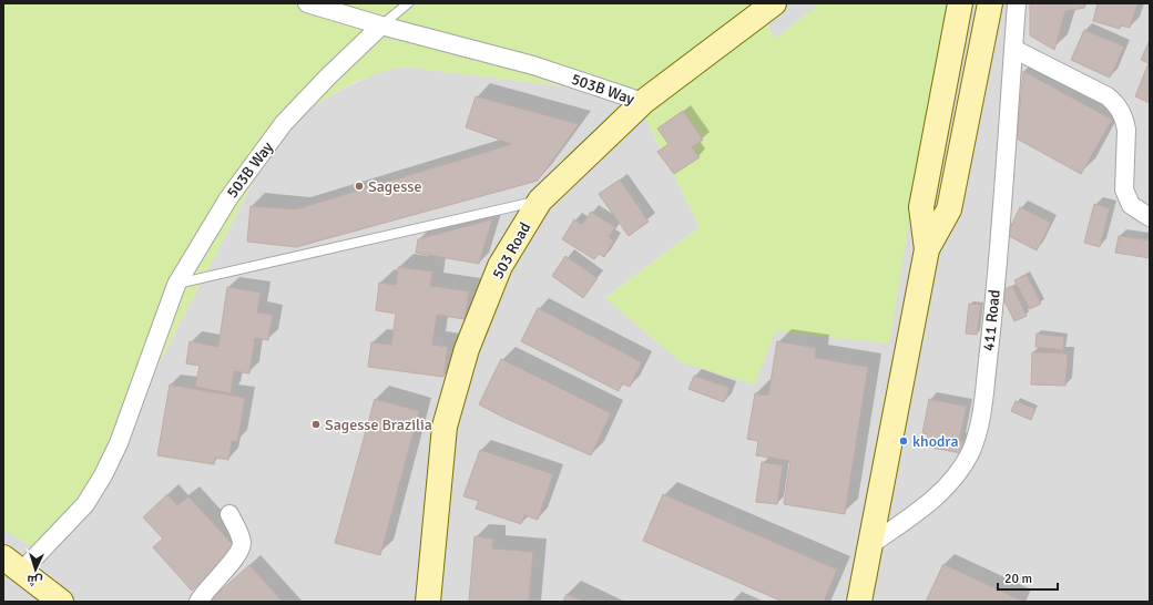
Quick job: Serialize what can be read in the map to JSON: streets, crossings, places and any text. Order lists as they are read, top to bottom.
{
  "streets": {
    "main road": ["503 Road"],
    "street": ["503B Way", "411 Road"]
  },
  "crossings": [
    ["503B Way", "503 Road"]
  ],
  "places": ["Sagesse", "Sagesse Brazilia", "khodra"],
  "scale_bar": "20 m",
  "north": "bottom"
}
